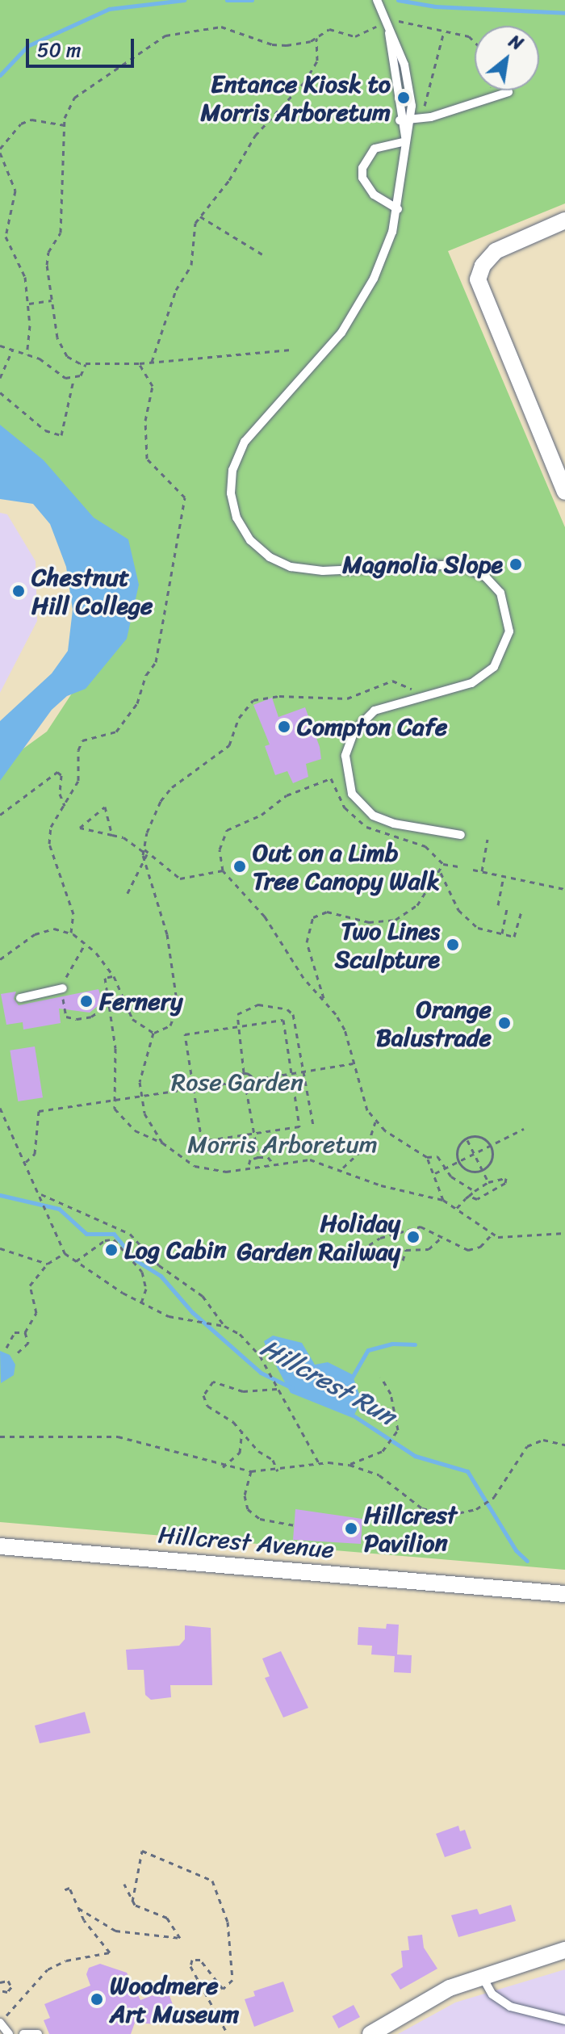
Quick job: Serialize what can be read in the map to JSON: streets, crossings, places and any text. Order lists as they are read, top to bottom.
{
  "streets": {
    "street": ["Hillcrest Avenue"]
  },
  "water": ["Hillcrest Run"],
  "parks": ["Rose Garden", "Morris Arboretum"],
  "places": [
    "Entance Kiosk to Morris Arboretum",
    "Magnolia Slope",
    "Chestnut Hill College",
    "Compton Cafe",
    "Out on a Limb Tree Canopy Walk",
    "Two Lines Sculpture",
    "Fernery",
    "Orange Balustrade",
    "Holiday Garden Railway",
    "Log Cabin",
    "Hillcrest Pavilion",
    "Woodmere Art Museum"
  ],
  "scale_bar": "50 m",
  "north": "top right"
}
